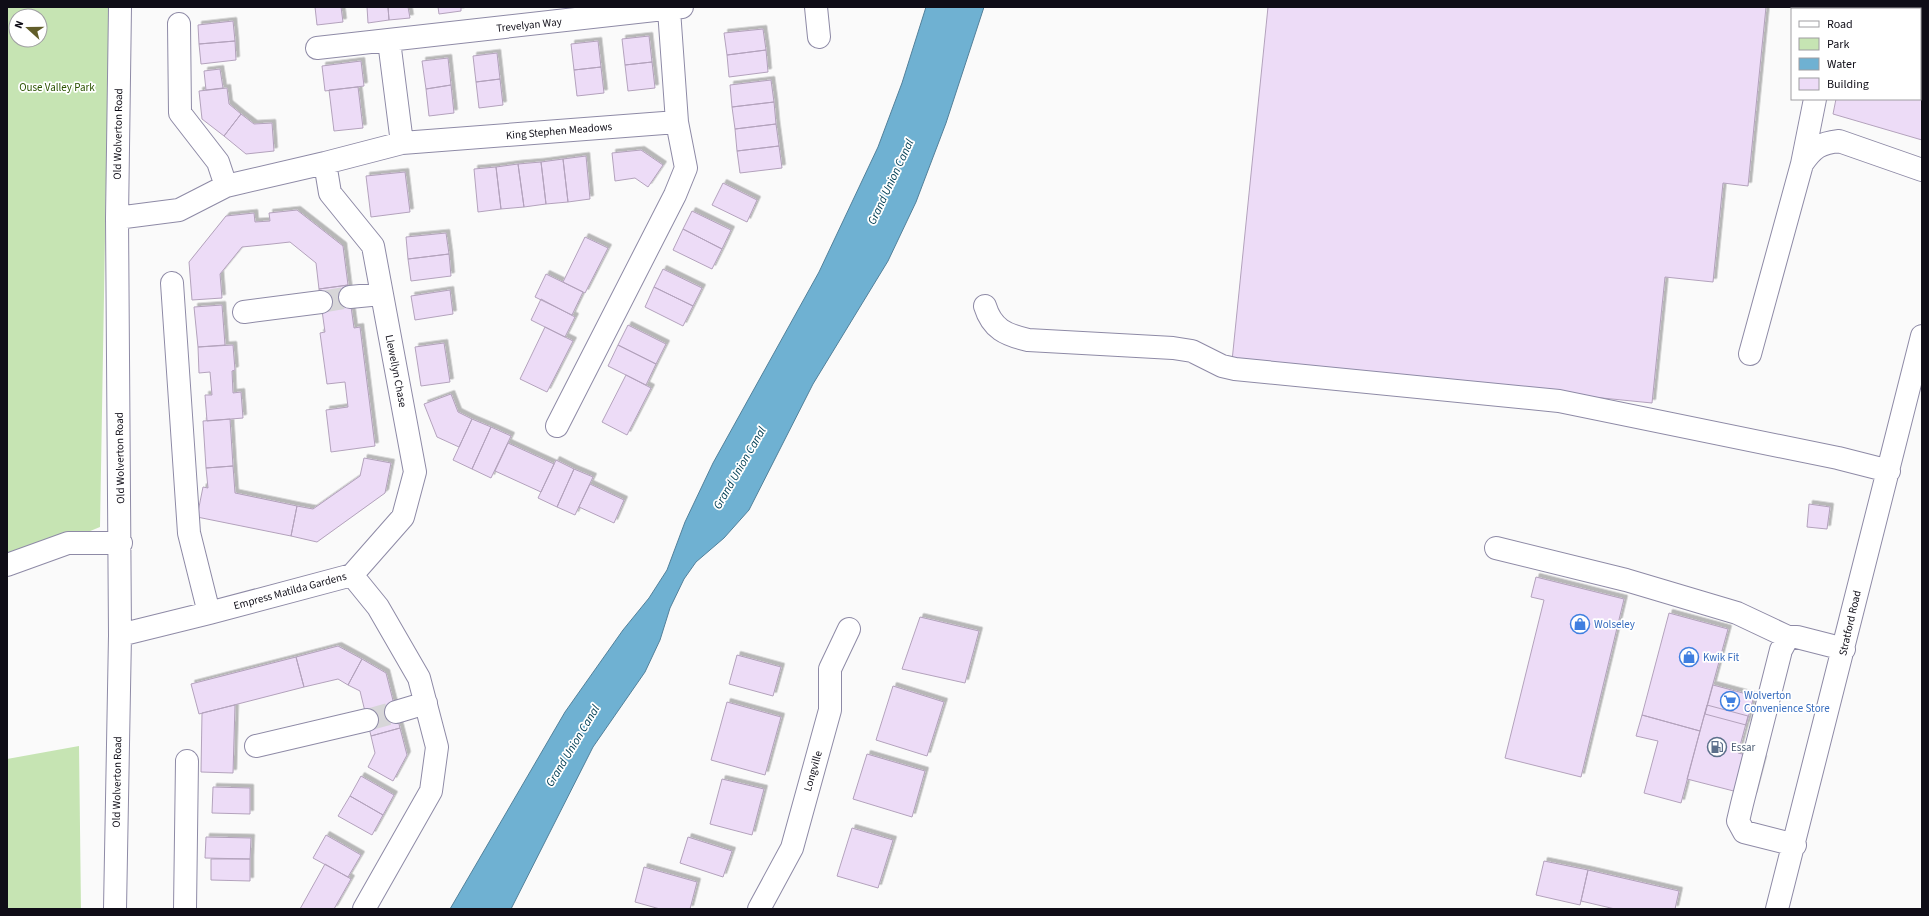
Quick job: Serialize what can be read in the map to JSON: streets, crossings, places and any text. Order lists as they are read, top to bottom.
{
  "streets": {
    "street": [
      "Trevelyan Way",
      "King Stephen Meadows",
      "Old Wolverton Road",
      "Llewellyn Chase",
      "Empress Matilda Gardens",
      "Stratford Road",
      "Longville"
    ]
  },
  "crossings": [
    ["Trevelyan Way", "King Stephen Meadows"],
    ["King Stephen Meadows", "Old Wolverton Road"],
    ["King Stephen Meadows", "Llewellyn Chase"],
    ["Old Wolverton Road", "Empress Matilda Gardens"],
    ["Llewellyn Chase", "Empress Matilda Gardens"]
  ],
  "water": ["Grand Union Canal"],
  "parks": ["Ouse Valley Park"],
  "places": {
    "shop": ["Wolseley", "Kwik Fit"],
    "supermarket": ["Wolverton Convenience Store"],
    "fuel station": ["Essar"]
  },
  "legend": [
    "Road",
    "Park",
    "Water",
    "Building"
  ],
  "north": "left"
}
